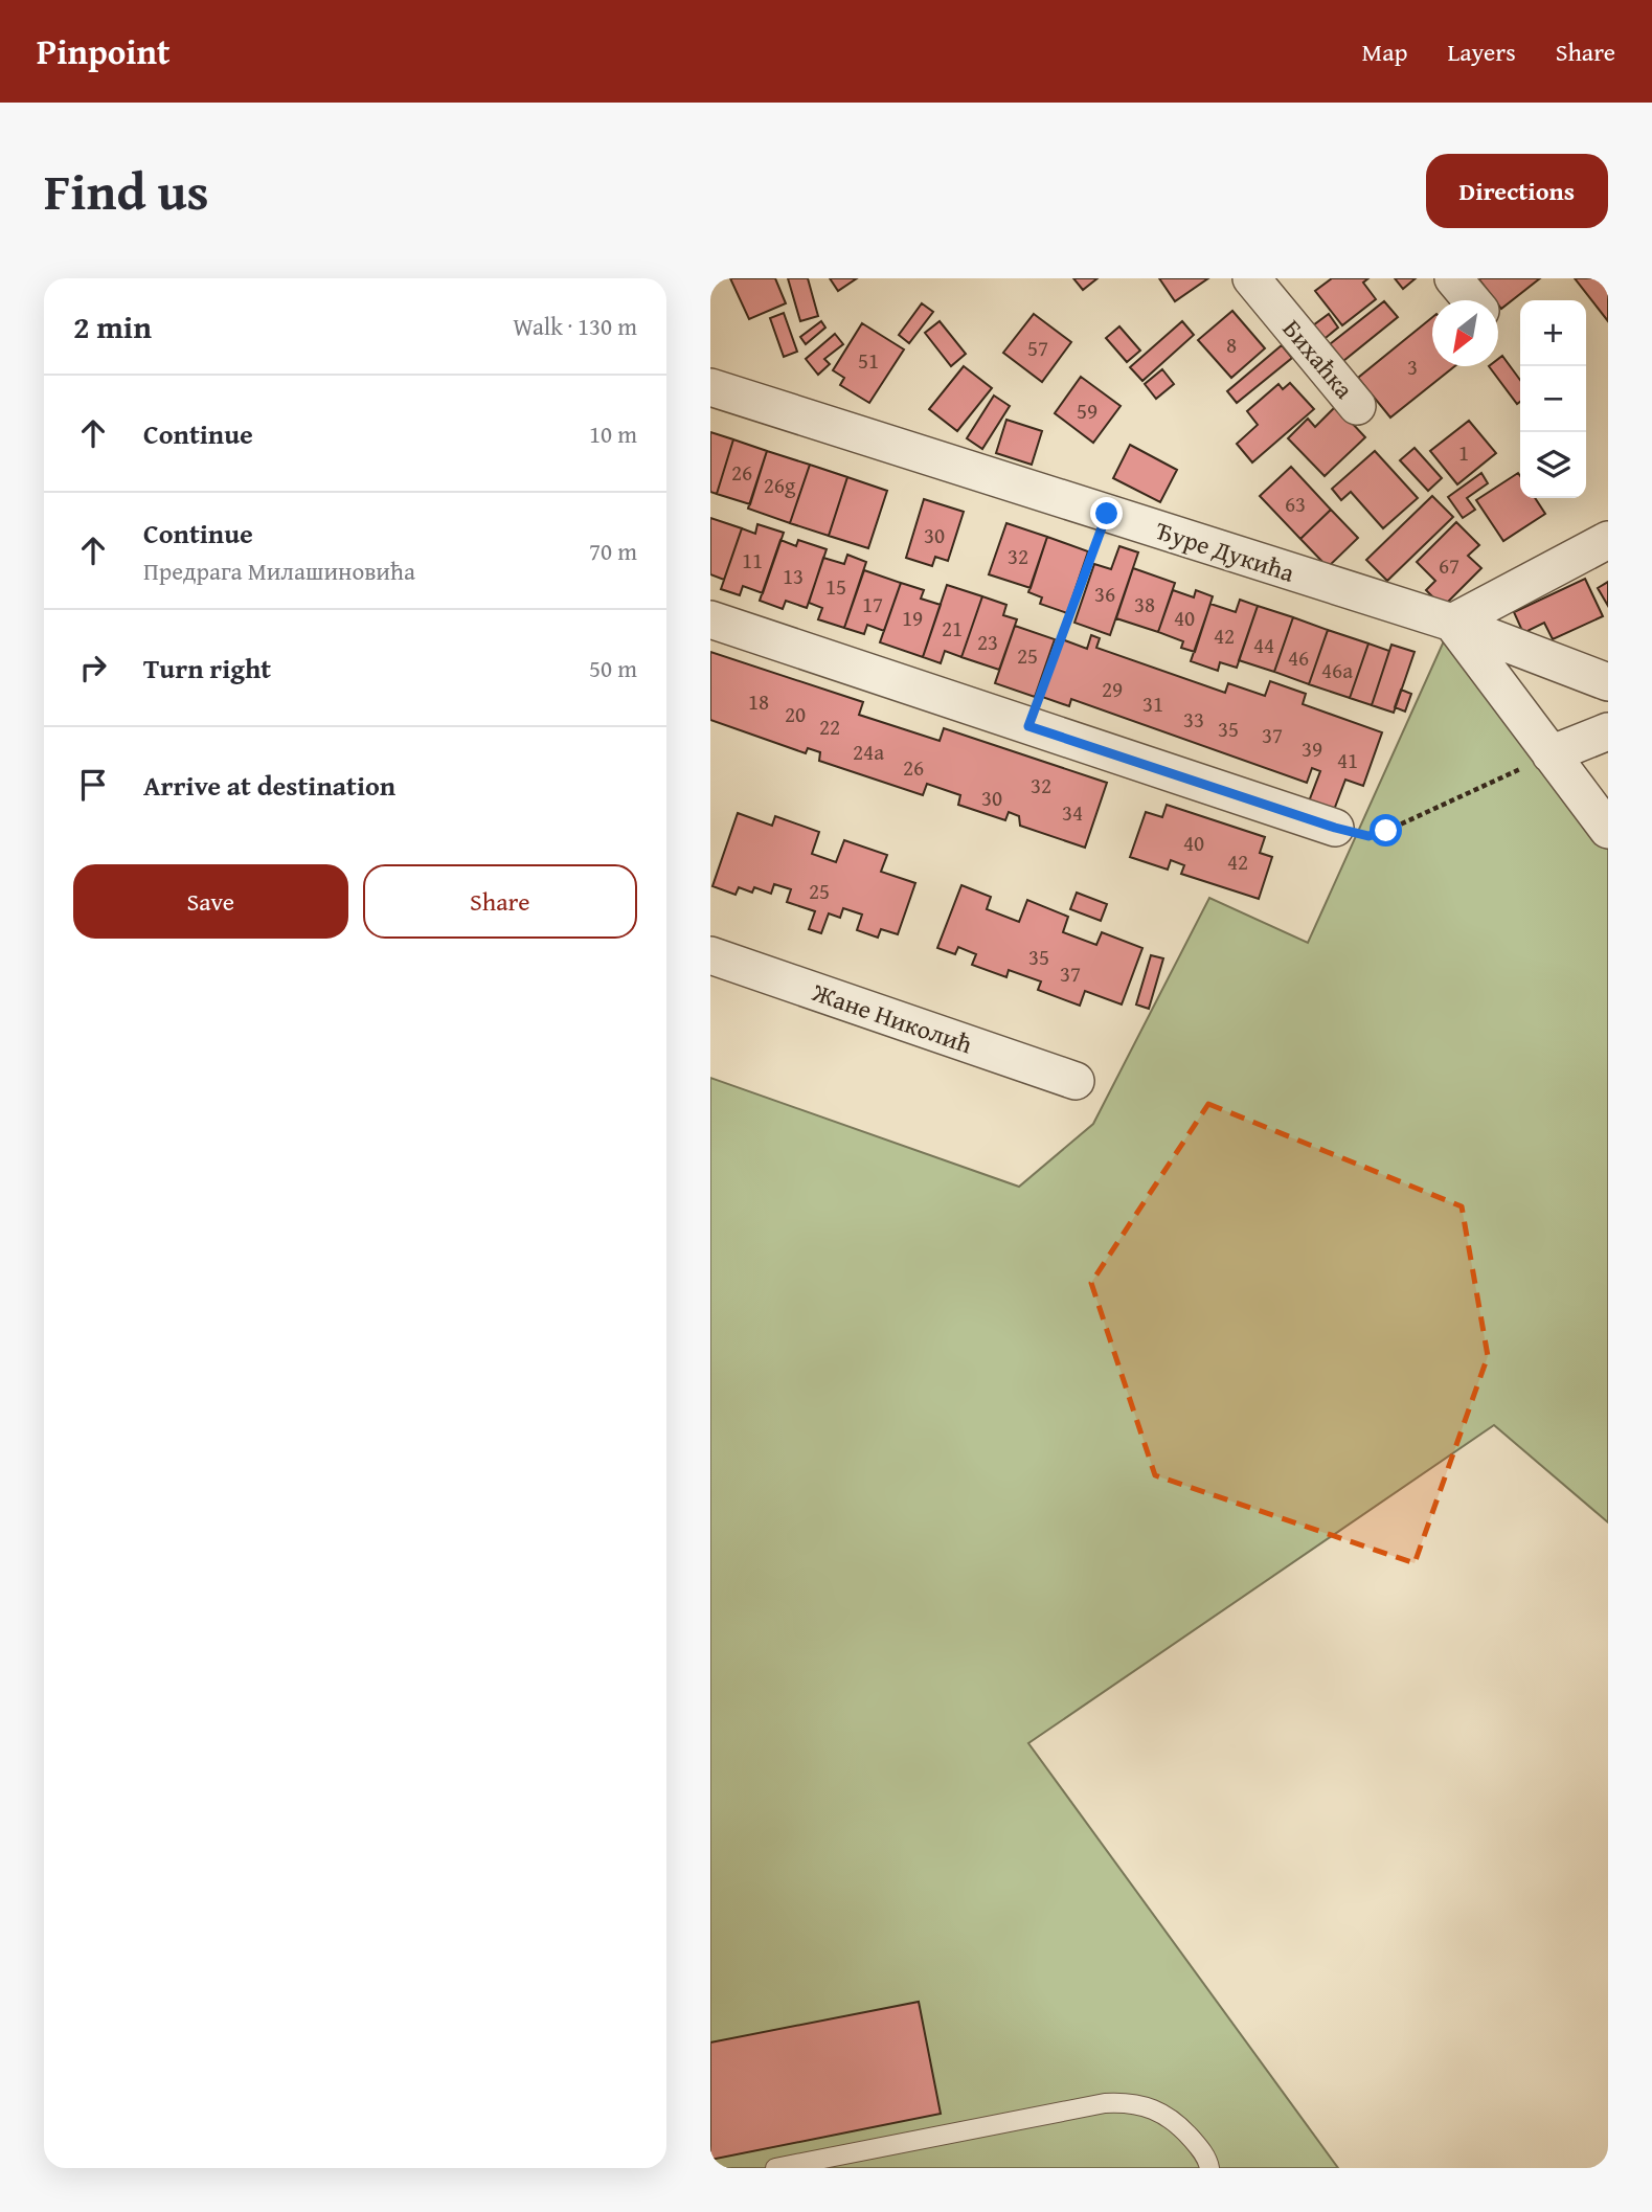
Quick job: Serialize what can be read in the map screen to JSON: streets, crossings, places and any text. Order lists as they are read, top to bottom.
{
  "streets": {
    "street": ["Бихаћка", "Ђуре Дукића", "Жане Николић"]
  },
  "house_numbers": [
    "8",
    "57",
    "51",
    "3",
    "59",
    "1",
    "26",
    "26g",
    "63",
    "30",
    "32",
    "11",
    "67",
    "13",
    "15",
    "36",
    "17",
    "38",
    "19",
    "40",
    "21",
    "42",
    "23",
    "44",
    "25",
    "46",
    "46a",
    "29",
    "18",
    "31",
    "20",
    "33",
    "22",
    "35",
    "37",
    "39",
    "24a",
    "41",
    "26",
    "32",
    "30",
    "34",
    "40",
    "42",
    "25",
    "35",
    "37"
  ],
  "north": "bottom left",
  "page": {
    "header": "Pinpoint",
    "nav": ["Map", "Layers", "Share"],
    "title": "Find us",
    "buttons": [
      "Directions",
      ["Save", "Share"]
    ],
    "heading": ["2 min", "Walk · 130 m"],
    "map_buttons": ["+", "−"],
    "list": [
      ["Continue", "10 m"],
      ["Continue", "Предрага Милашиновића", "70 m"],
      ["Turn right", "50 m"],
      "Arrive at destination"
    ]
  }
}
